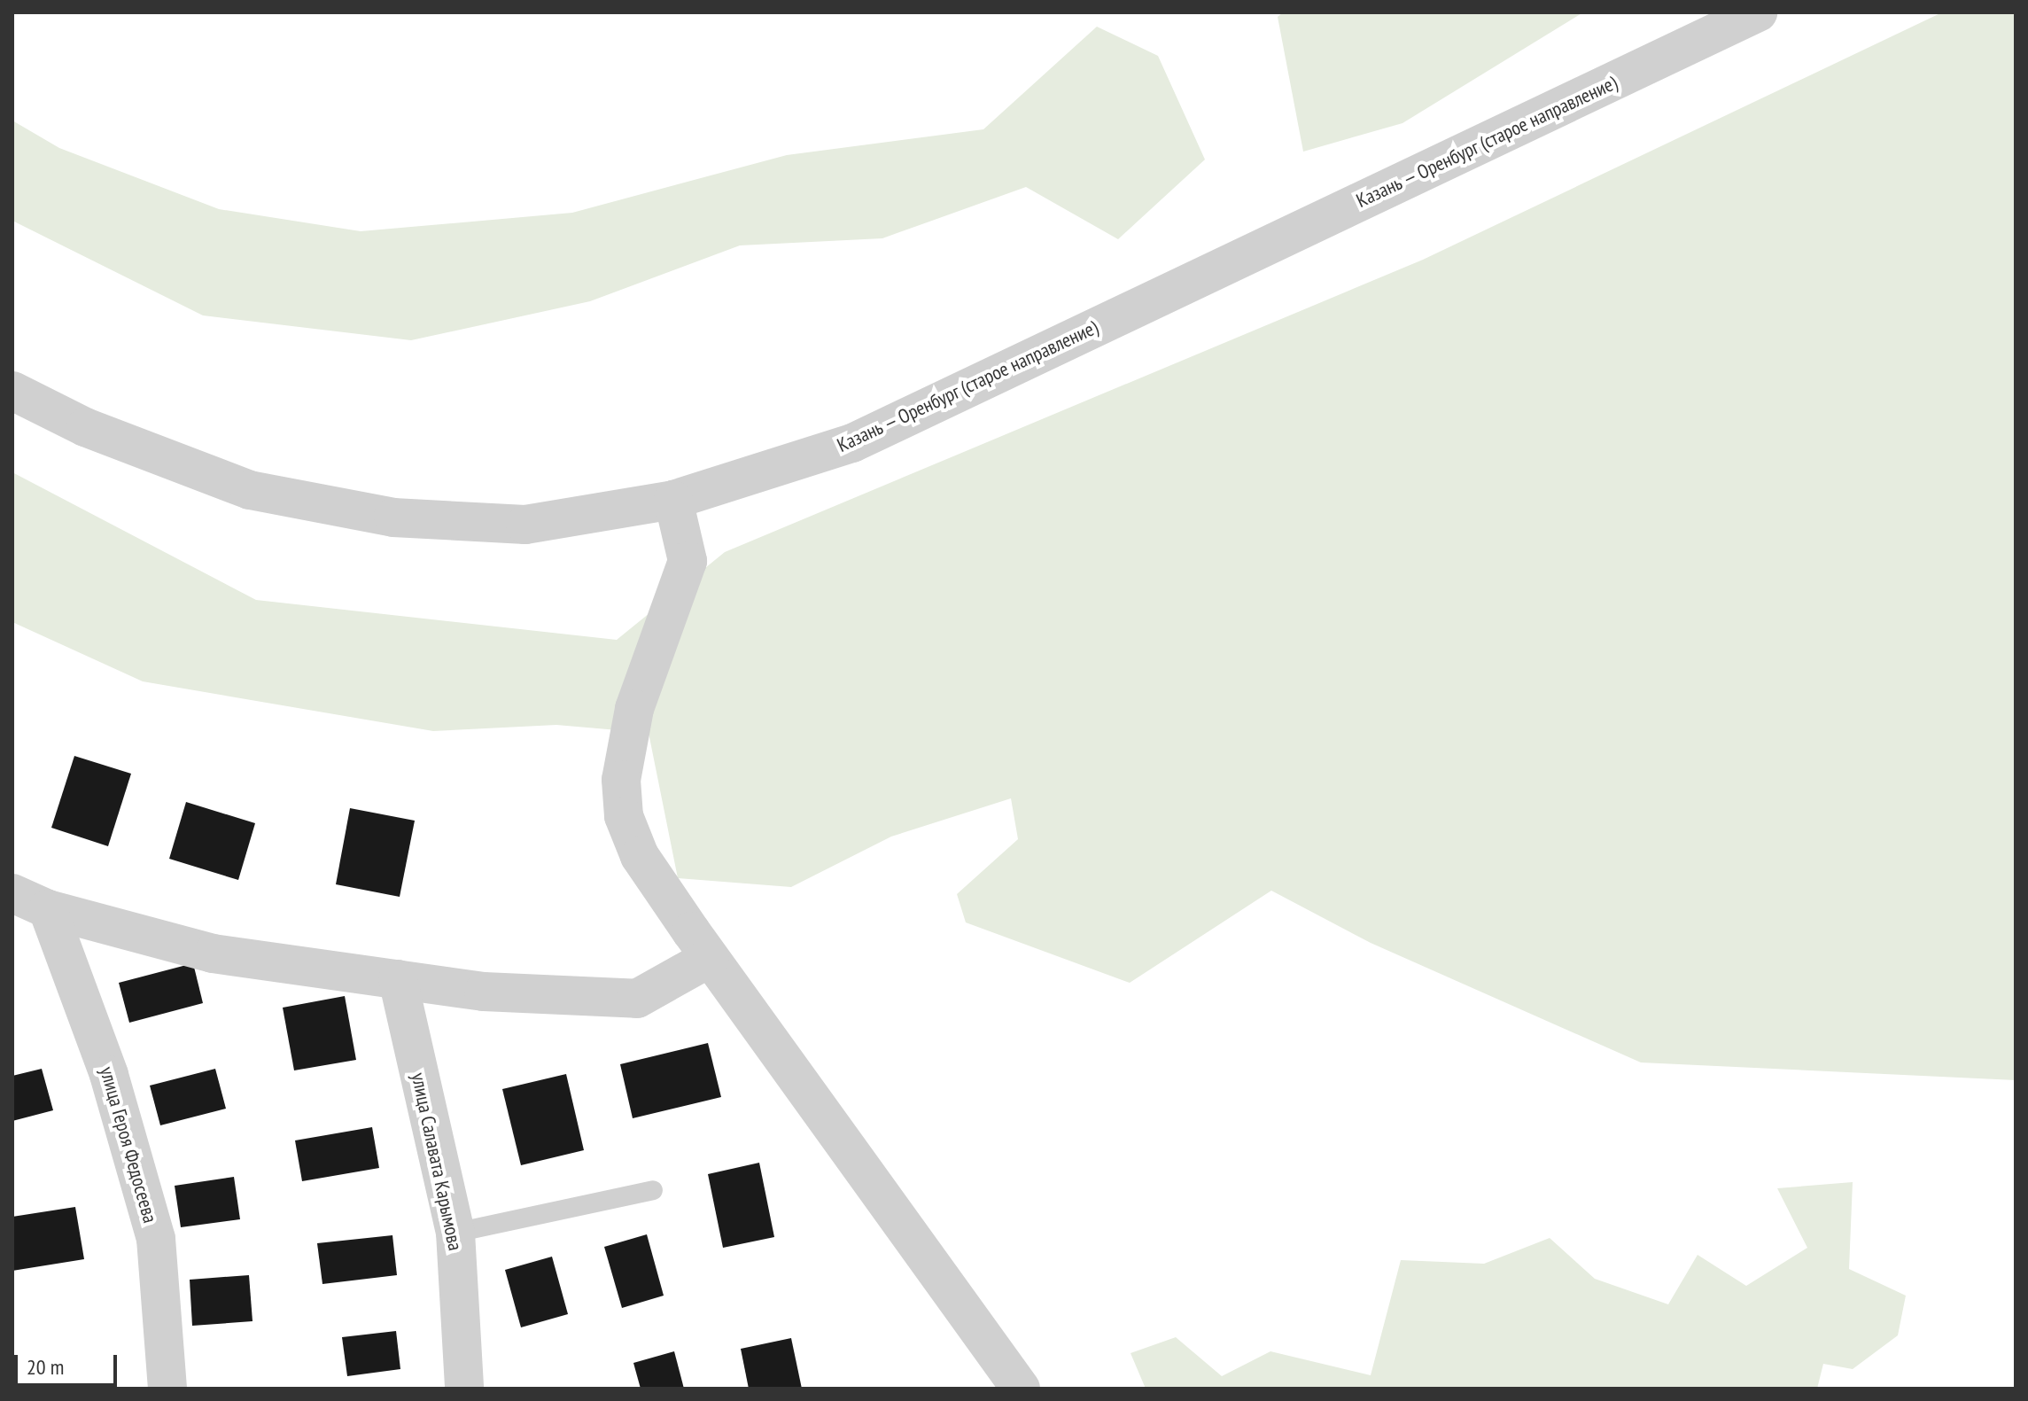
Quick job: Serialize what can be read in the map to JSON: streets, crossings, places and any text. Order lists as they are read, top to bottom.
{
  "streets": {
    "street": ["Казань — Оренбург (старое направление)", "улица Героя Федосеева", "улица Салавата Карымова"]
  },
  "scale_bar": "20 m"
}
